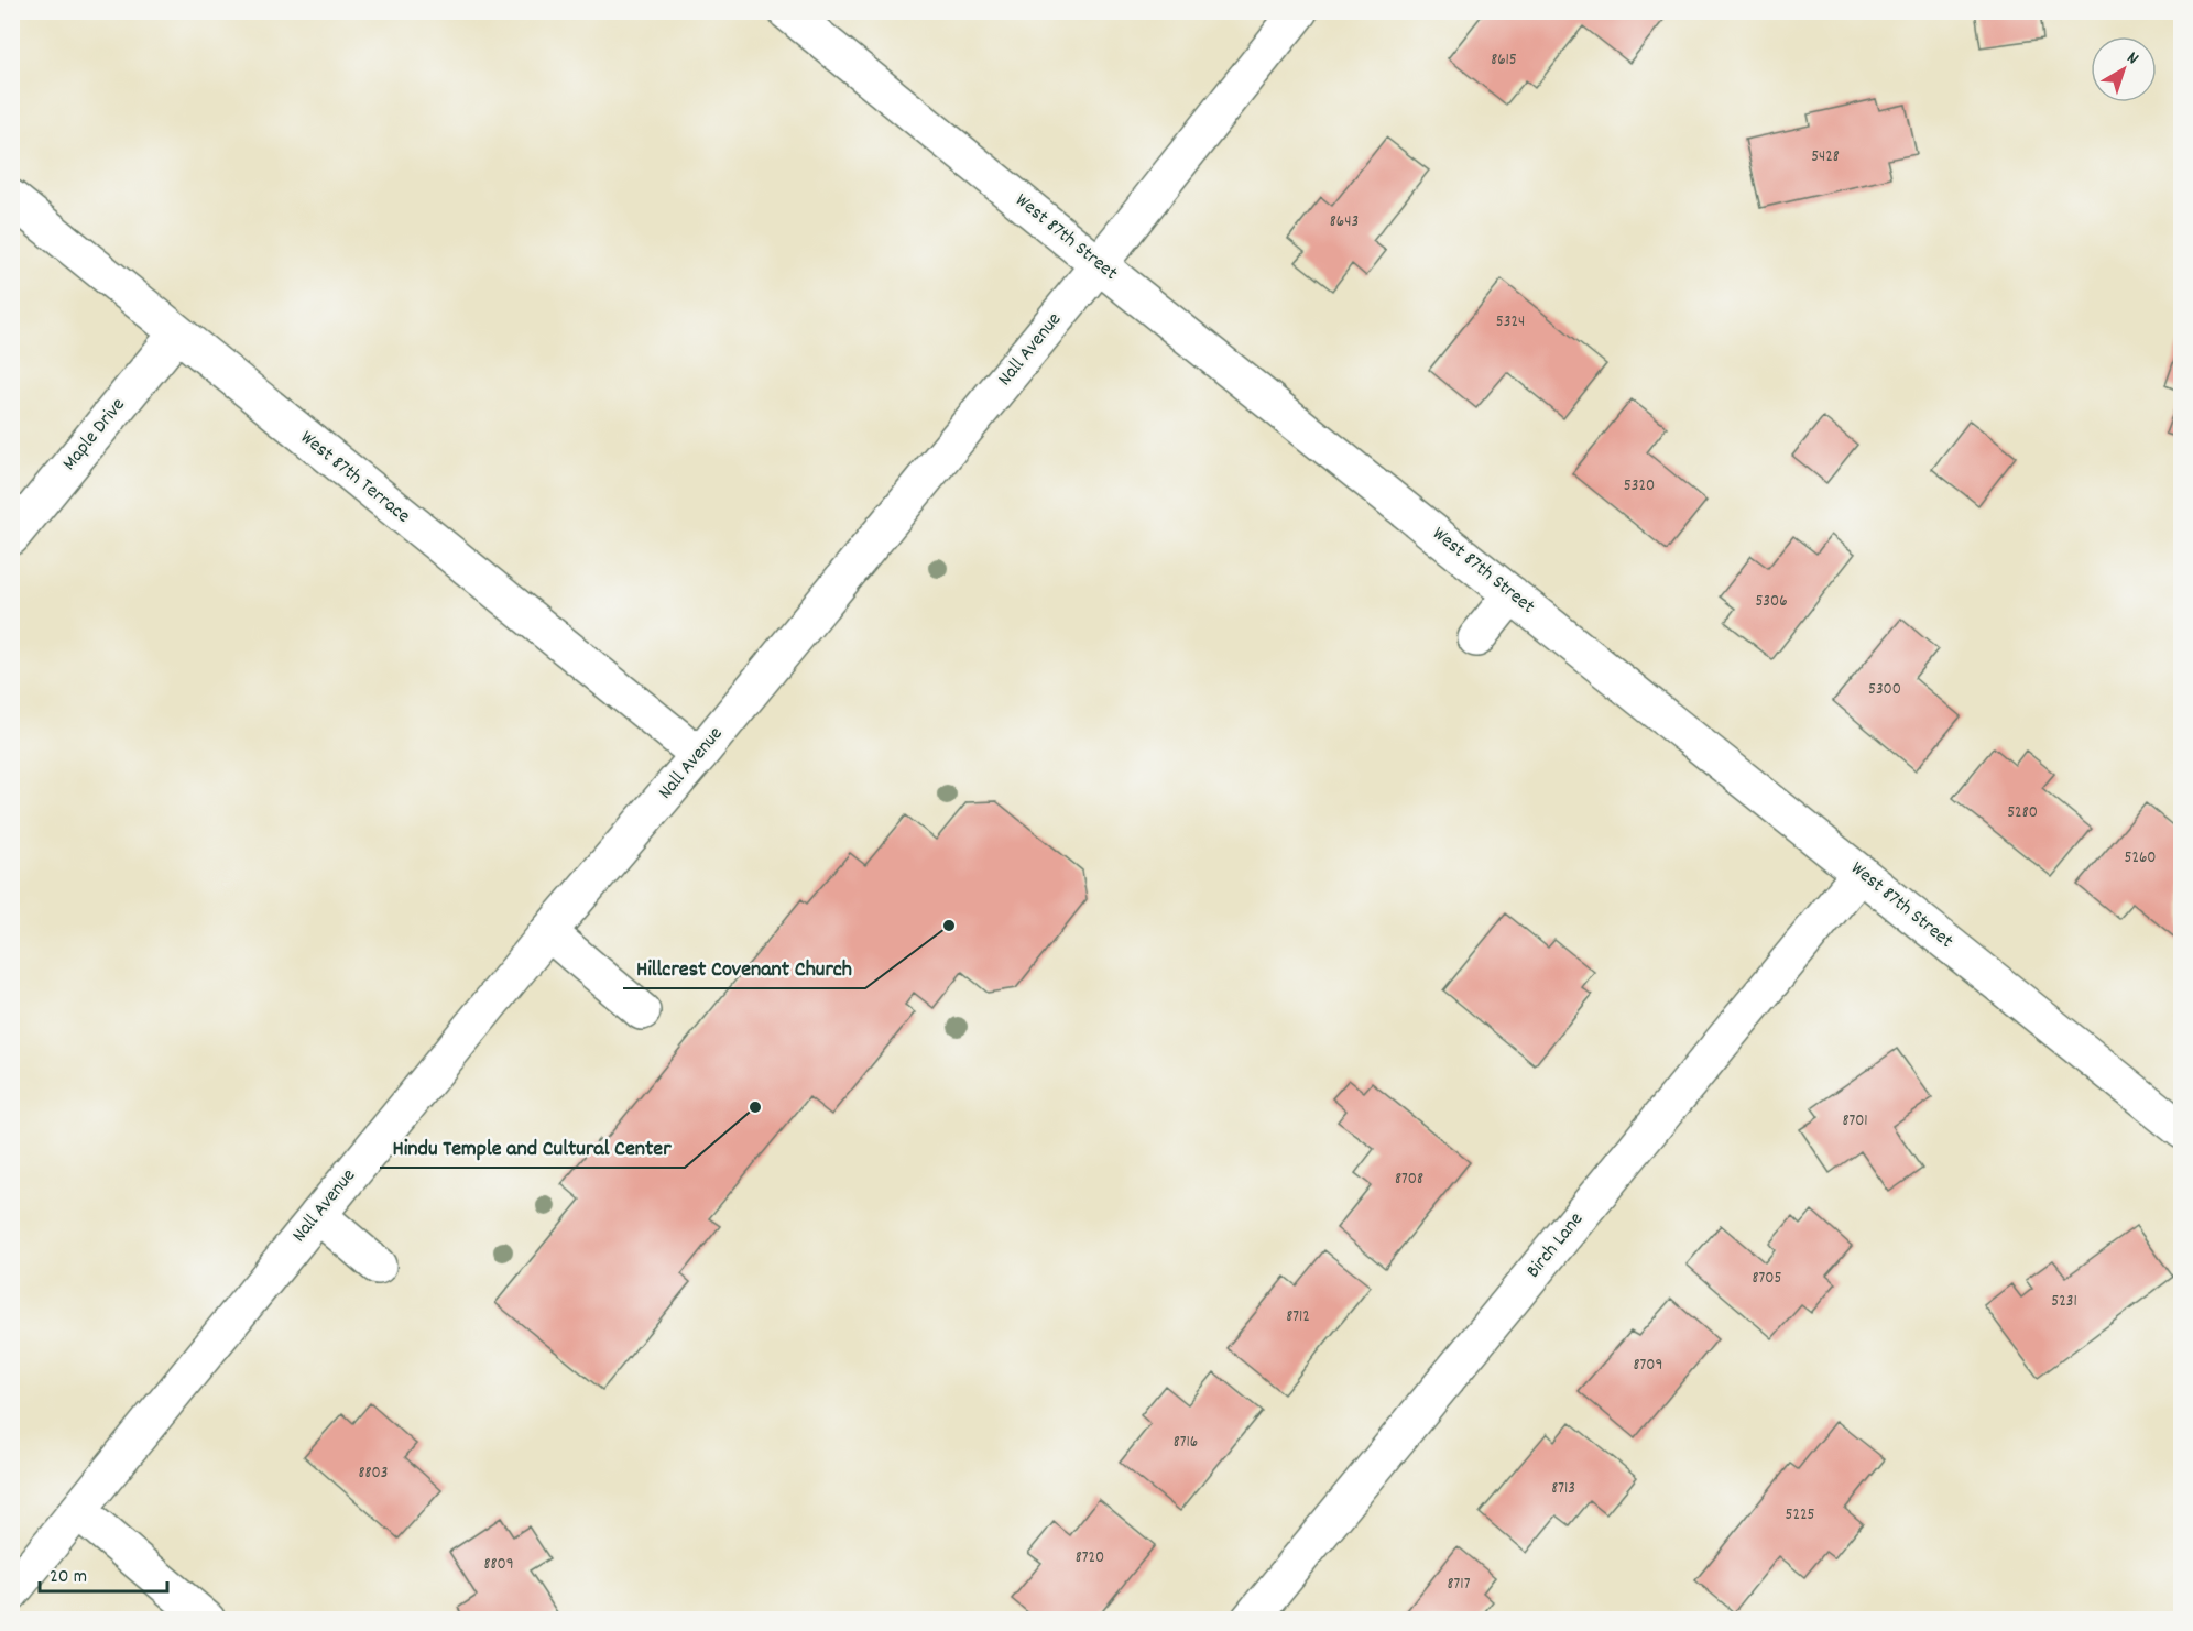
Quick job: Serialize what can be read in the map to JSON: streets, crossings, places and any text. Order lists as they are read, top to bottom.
{
  "streets": {
    "street": [
      "West 87th Street",
      "Nall Avenue",
      "Maple Drive",
      "West 87th Terrace",
      "Birch Lane"
    ]
  },
  "crossings": [
    ["West 87th Street", "Nall Avenue"],
    ["West 87th Street", "Birch Lane"],
    ["Nall Avenue", "West 87th Terrace"],
    ["Maple Drive", "West 87th Terrace"]
  ],
  "places": ["Hillcrest Covenant Church", "Hindu Temple and Cultural Center"],
  "house_numbers": [
    "8615",
    "5428",
    "8643",
    "5324",
    "5320",
    "5306",
    "5300",
    "5280",
    "5260",
    "8701",
    "8708",
    "8705",
    "5231",
    "8712",
    "8709",
    "8716",
    "8803",
    "8713",
    "5225",
    "8720",
    "8809",
    "8717"
  ],
  "scale_bar": "20 m",
  "north": "top right"
}
